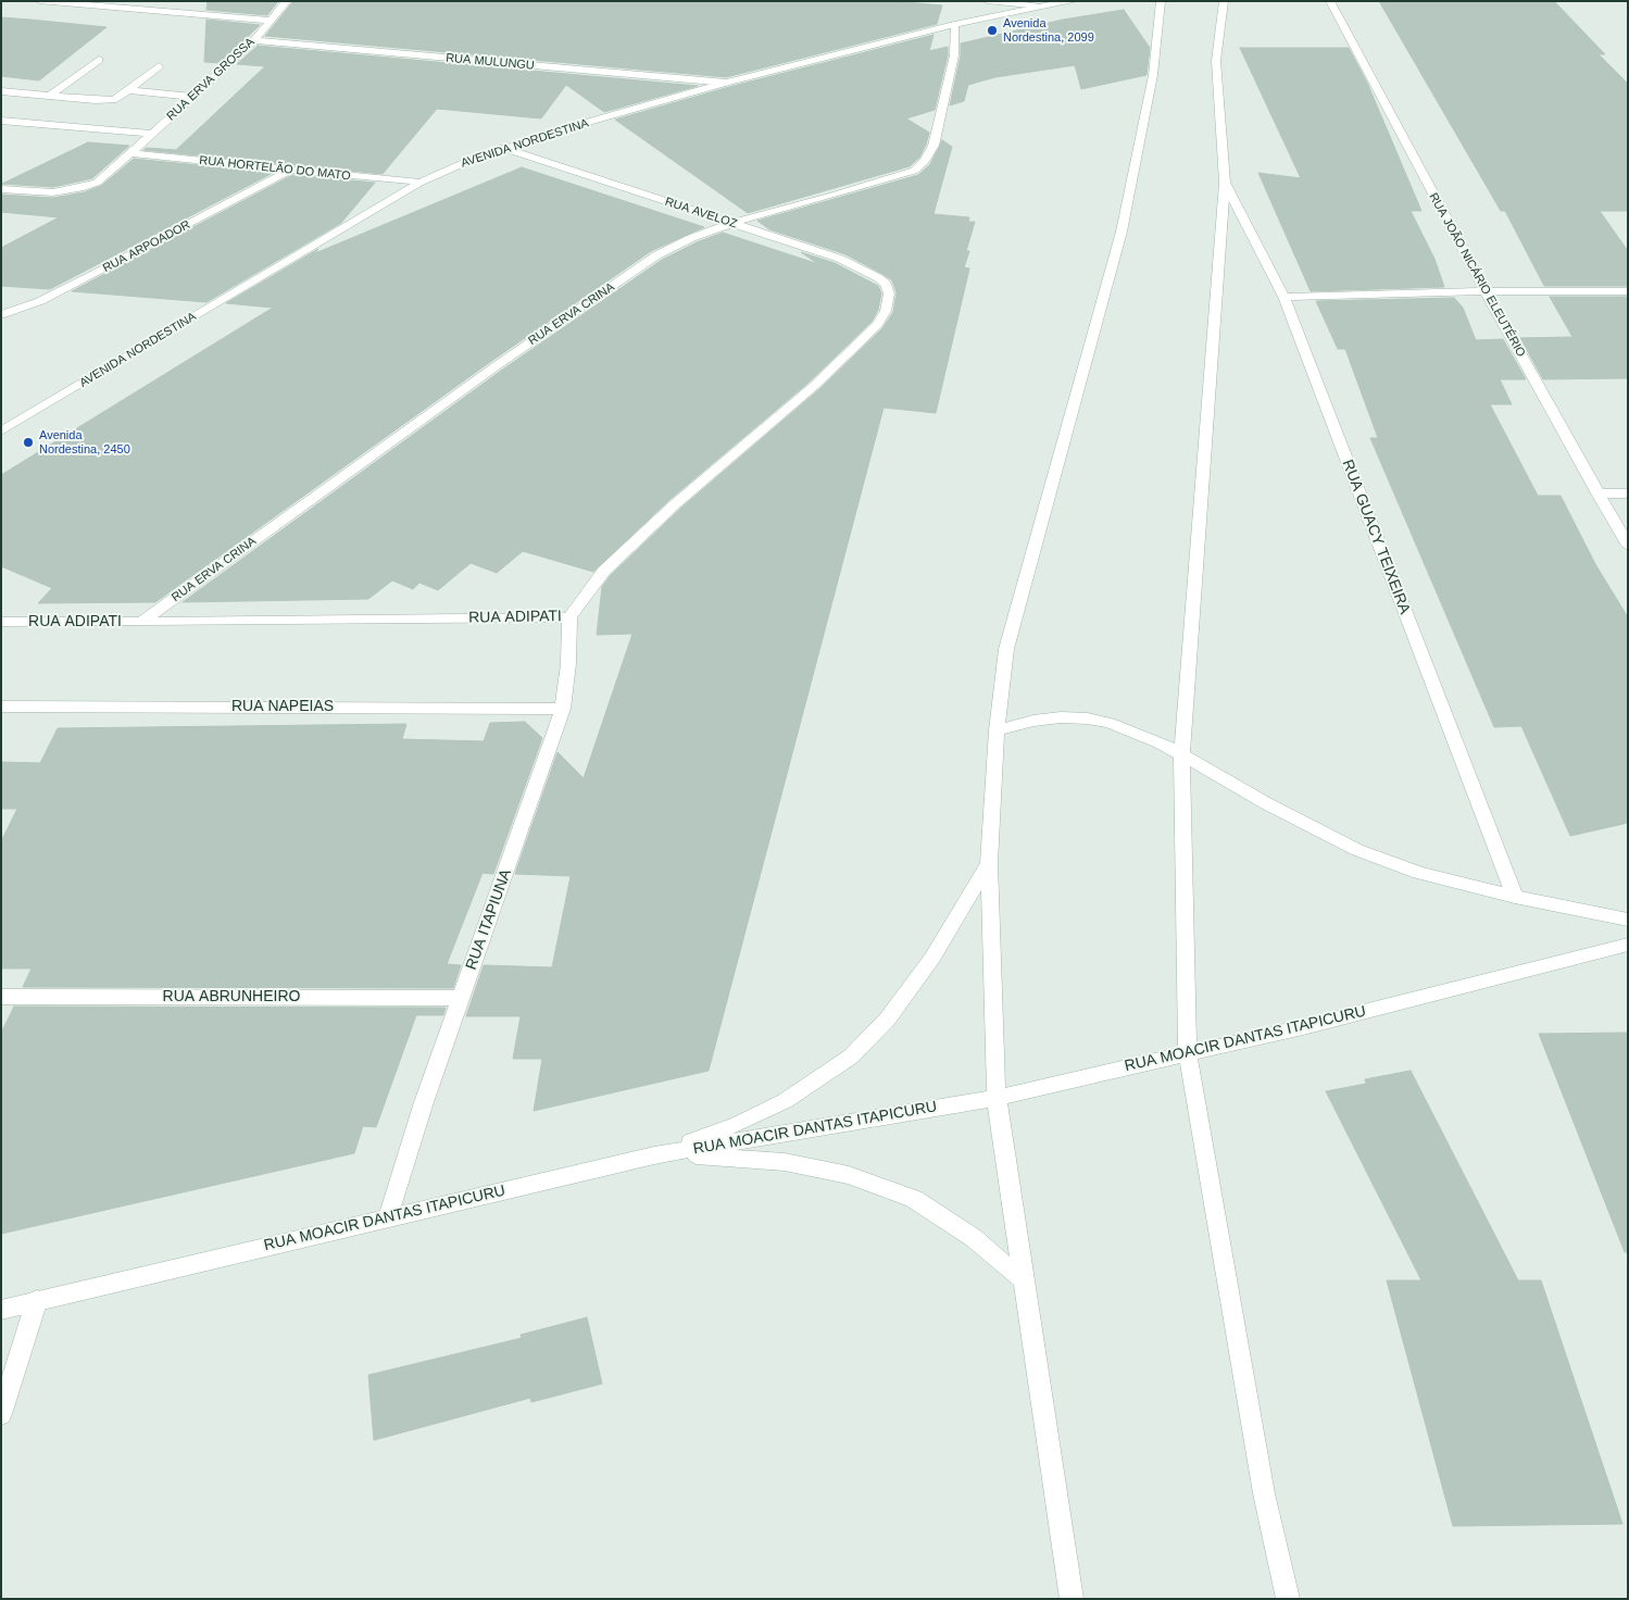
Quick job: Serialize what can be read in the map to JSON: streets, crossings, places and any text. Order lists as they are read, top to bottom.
{
  "streets": {
    "street": [
      "RUA MULUNGU",
      "RUA ERVA GROSSA",
      "AVENIDA NORDESTINA",
      "RUA HORTELÃO DO MATO",
      "RUA AVELOZ",
      "RUA ARPOADOR",
      "RUA JOÃO NICÁRIO ELEUTÉRIO",
      "RUA ERVA CRINA",
      "RUA GUACY TEIXEIRA",
      "RUA ADIPATI",
      "RUA NAPEIAS",
      "RUA ITAPIUNA",
      "RUA ABRUNHEIRO",
      "RUA MOACIR DANTAS ITAPICURU"
    ]
  },
  "crossings": [
    ["RUA MULUNGU", "RUA ERVA GROSSA"],
    ["RUA MULUNGU", "AVENIDA NORDESTINA"],
    ["RUA ERVA GROSSA", "RUA HORTELÃO DO MATO"],
    ["AVENIDA NORDESTINA", "RUA HORTELÃO DO MATO"],
    ["AVENIDA NORDESTINA", "RUA AVELOZ"],
    ["AVENIDA NORDESTINA", "RUA ERVA CRINA"],
    ["RUA HORTELÃO DO MATO", "RUA ARPOADOR"],
    ["RUA AVELOZ", "RUA ERVA CRINA"],
    ["RUA AVELOZ", "RUA ADIPATI"],
    ["RUA ERVA CRINA", "RUA ADIPATI"],
    ["RUA ADIPATI", "RUA ITAPIUNA"],
    ["RUA NAPEIAS", "RUA ITAPIUNA"],
    ["RUA ITAPIUNA", "RUA ABRUNHEIRO"],
    ["RUA ITAPIUNA", "RUA MOACIR DANTAS ITAPICURU"]
  ],
  "places": ["Avenida Nordestina, 2099", "Avenida Nordestina, 2450"]
}
